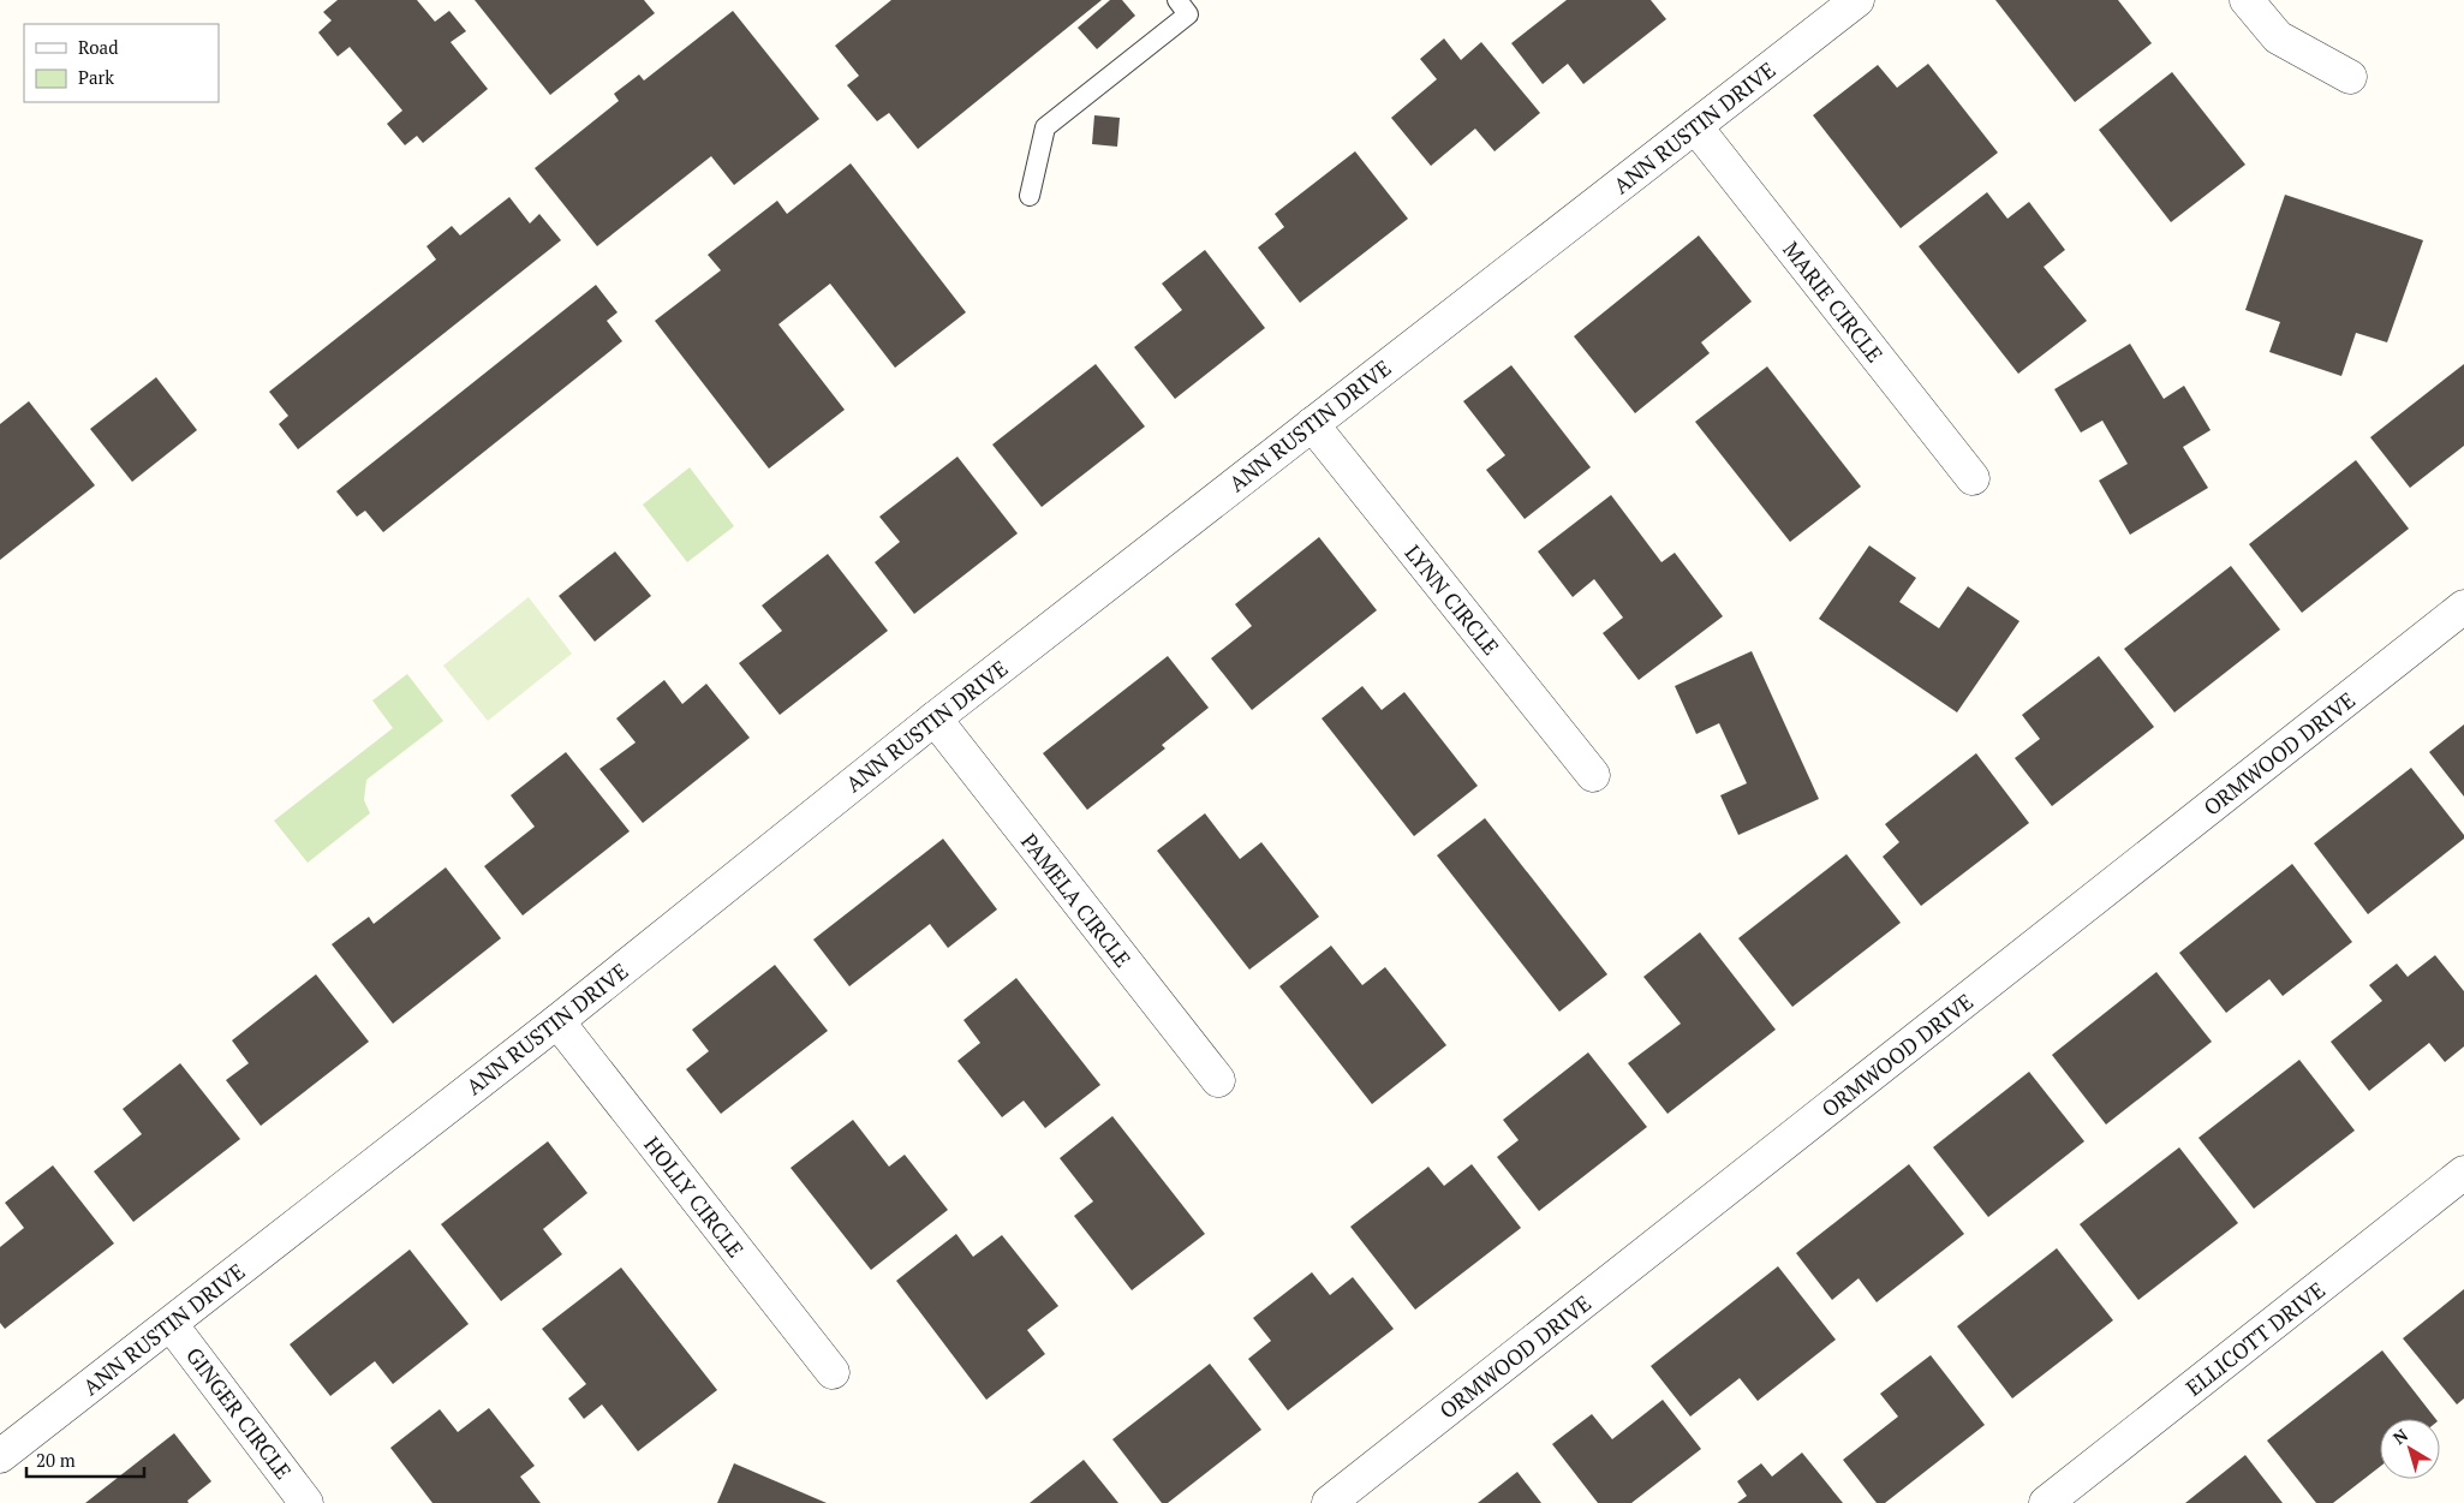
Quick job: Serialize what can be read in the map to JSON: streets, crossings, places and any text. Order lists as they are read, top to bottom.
{
  "streets": {
    "street": [
      "ANN RUSTIN DRIVE",
      "MARIE CIRCLE",
      "LYNN CIRCLE",
      "ORMWOOD DRIVE",
      "PAMELA CIRCLE",
      "HOLLY CIRCLE",
      "ELLICOTT DRIVE",
      "GINGER CIRCLE"
    ]
  },
  "crossings": [
    ["ANN RUSTIN DRIVE", "MARIE CIRCLE"],
    ["ANN RUSTIN DRIVE", "LYNN CIRCLE"],
    ["ANN RUSTIN DRIVE", "PAMELA CIRCLE"],
    ["ANN RUSTIN DRIVE", "HOLLY CIRCLE"],
    ["ANN RUSTIN DRIVE", "GINGER CIRCLE"]
  ],
  "legend": ["Road", "Park"],
  "scale_bar": "20 m",
  "north": "top left"
}
